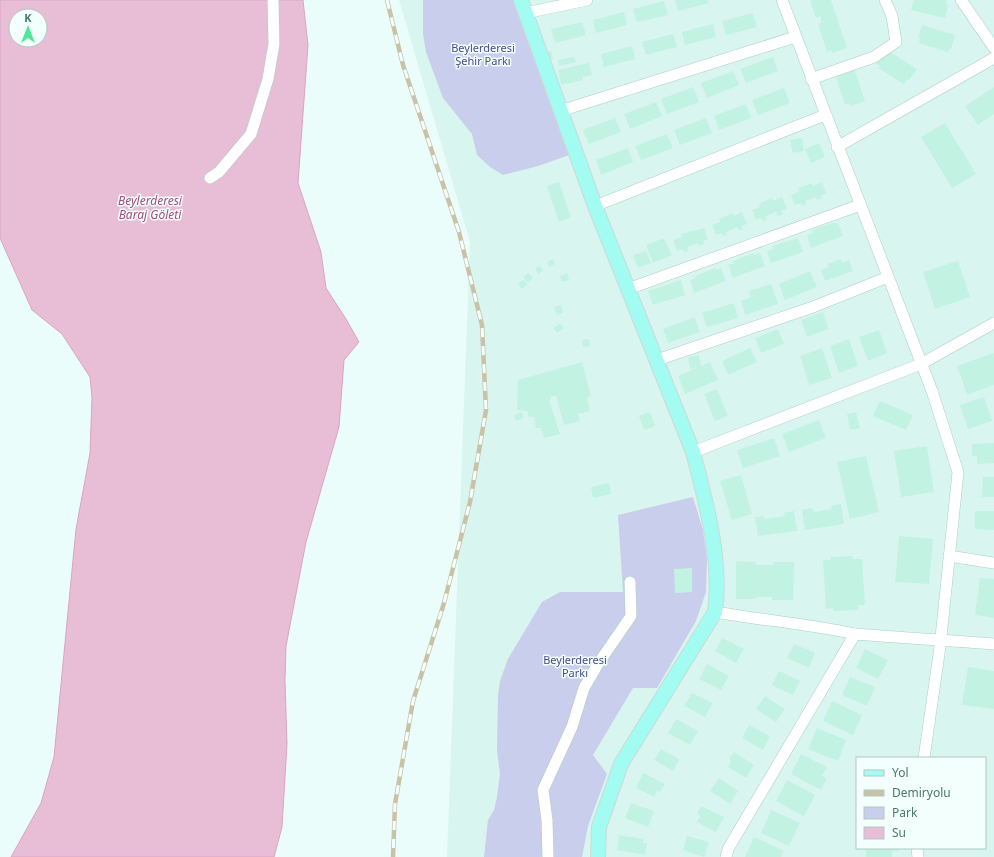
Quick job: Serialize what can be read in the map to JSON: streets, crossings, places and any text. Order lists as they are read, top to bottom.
{
  "water": ["Beylerderesi Baraj Göleti"],
  "parks": ["Beylerderesi Şehir Parkı", "Beylerderesi Parkı"],
  "legend": [
    "Yol",
    "Demiryolu",
    "Park",
    "Su"
  ],
  "north": "top"
}
